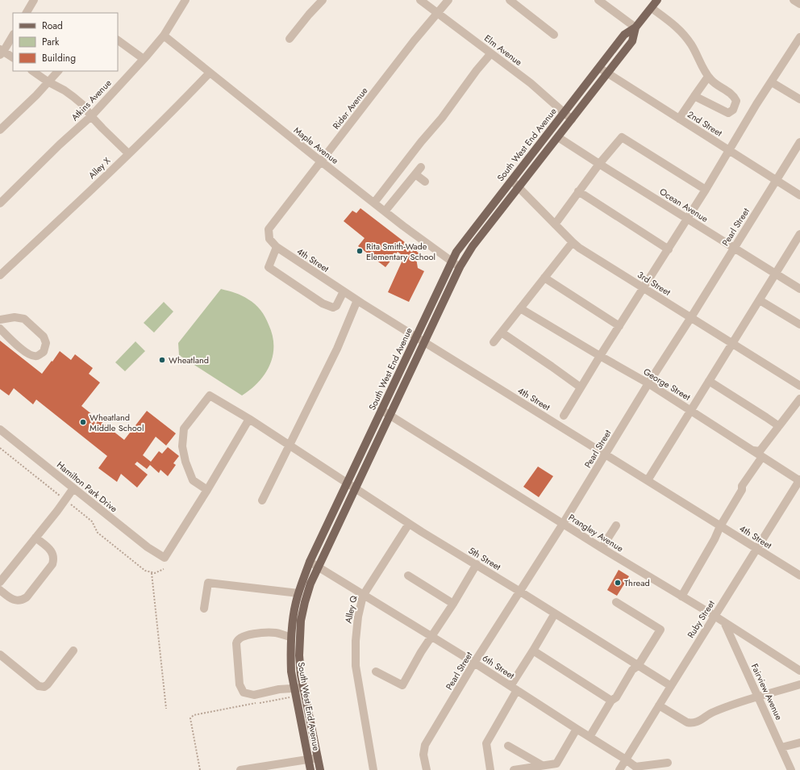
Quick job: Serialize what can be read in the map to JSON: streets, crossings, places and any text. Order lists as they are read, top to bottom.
{
  "streets": {
    "main road": ["South West End Avenue"],
    "street": [
      "Elm Avenue",
      "Atkins Avenue",
      "Rider Avenue",
      "2nd Street",
      "Maple Avenue",
      "Alley X",
      "Ocean Avenue",
      "Pearl Street",
      "4th Street",
      "3rd Street",
      "George Street",
      "Hamilton Park Drive",
      "Prangley Avenue",
      "5th Street",
      "Alley Q",
      "Ruby Street",
      "6th Street",
      "Fairview Avenue"
    ]
  },
  "crossings": [
    ["Elm Avenue", "Rider Avenue"],
    ["Elm Avenue", "South West End Avenue"],
    ["Atkins Avenue", "Maple Avenue"],
    ["Rider Avenue", "Maple Avenue"],
    ["Rider Avenue", "4th Street"],
    ["2nd Street", "South West End Avenue"],
    ["2nd Street", "Pearl Street"],
    ["South West End Avenue", "Maple Avenue"],
    ["South West End Avenue", "Ocean Avenue"],
    ["South West End Avenue", "4th Street"],
    ["South West End Avenue", "3rd Street"],
    ["South West End Avenue", "Prangley Avenue"],
    ["South West End Avenue", "5th Street"],
    ["South West End Avenue", "6th Street"],
    ["Maple Avenue", "Alley X"],
    ["Ocean Avenue", "Pearl Street"],
    ["Pearl Street", "4th Street"],
    ["Pearl Street", "3rd Street"],
    ["Pearl Street", "George Street"],
    ["Pearl Street", "Prangley Avenue"],
    ["Pearl Street", "5th Street"],
    ["Pearl Street", "6th Street"],
    ["4th Street", "Ruby Street"],
    ["George Street", "Ruby Street"],
    ["Hamilton Park Drive", "5th Street"],
    ["Prangley Avenue", "Ruby Street"],
    ["Prangley Avenue", "Fairview Avenue"],
    ["5th Street", "Alley Q"],
    ["5th Street", "Ruby Street"],
    ["Alley Q", "6th Street"],
    ["Ruby Street", "6th Street"]
  ],
  "places": [
    "Rita Smith-Wade Elementary School",
    "Wheatland",
    "Wheatland Middle School",
    "Thread"
  ],
  "legend": ["Road", "Park", "Building"]
}
